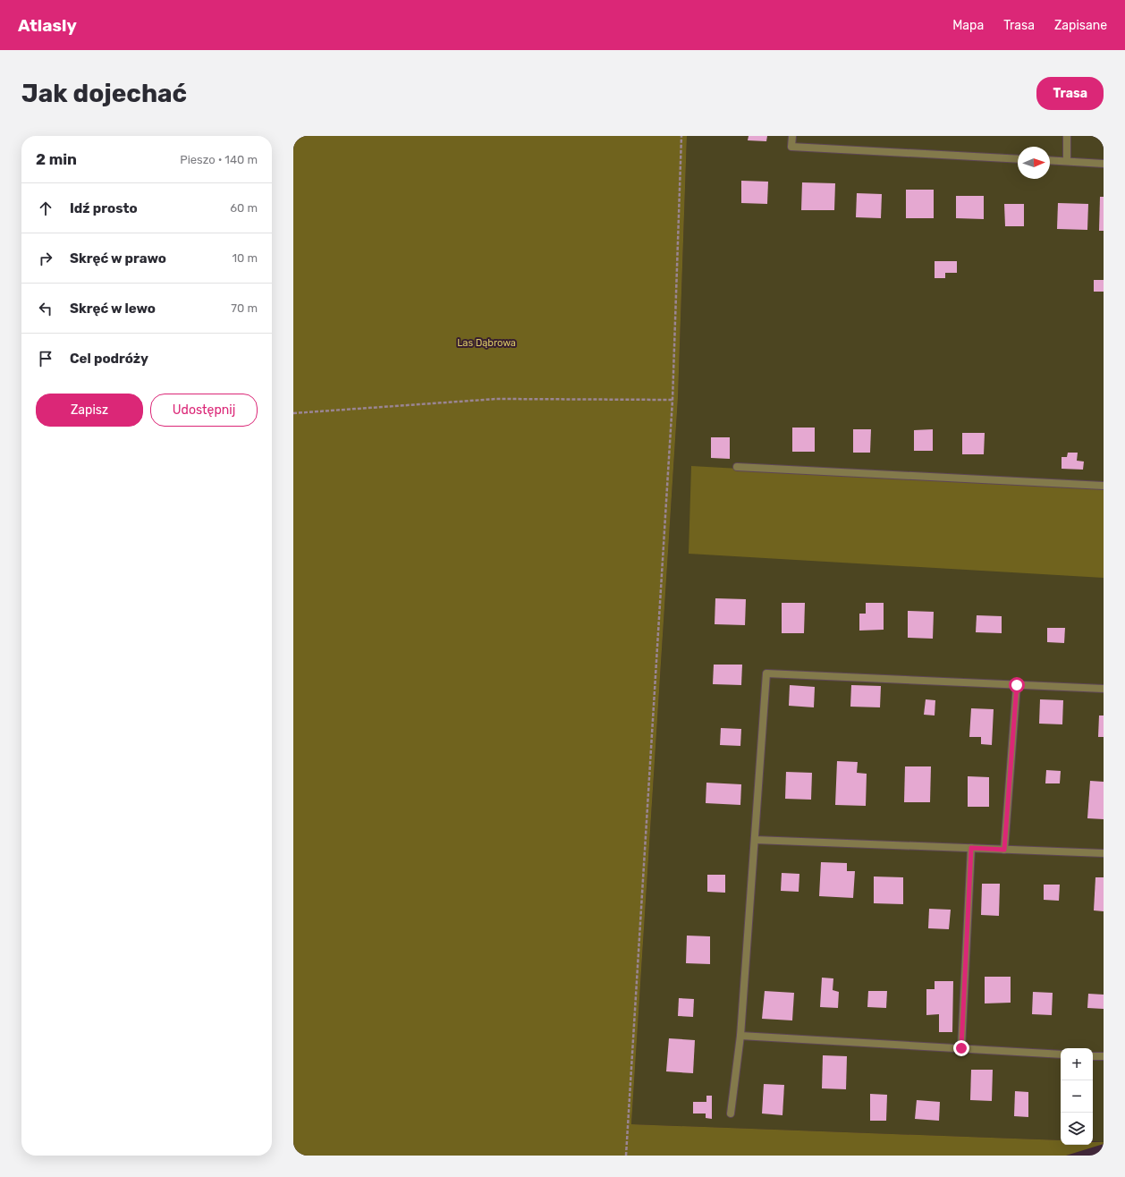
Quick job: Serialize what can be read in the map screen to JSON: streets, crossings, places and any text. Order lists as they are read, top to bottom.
{
  "parks": ["Las Dąbrowa"],
  "north": "right",
  "page": {
    "header": "Atlasly",
    "nav": ["Mapa", "Trasa", "Zapisane"],
    "buttons": [
      "Trasa",
      ["Zapisz", "Udostępnij"]
    ],
    "title": "Jak dojechać",
    "heading": ["2 min", "Pieszo · 140 m"],
    "list": [
      ["Idź prosto", "60 m"],
      ["Skręć w prawo", "10 m"],
      ["Skręć w lewo", "70 m"],
      "Cel podróży"
    ],
    "map_buttons": ["+", "−"]
  }
}
